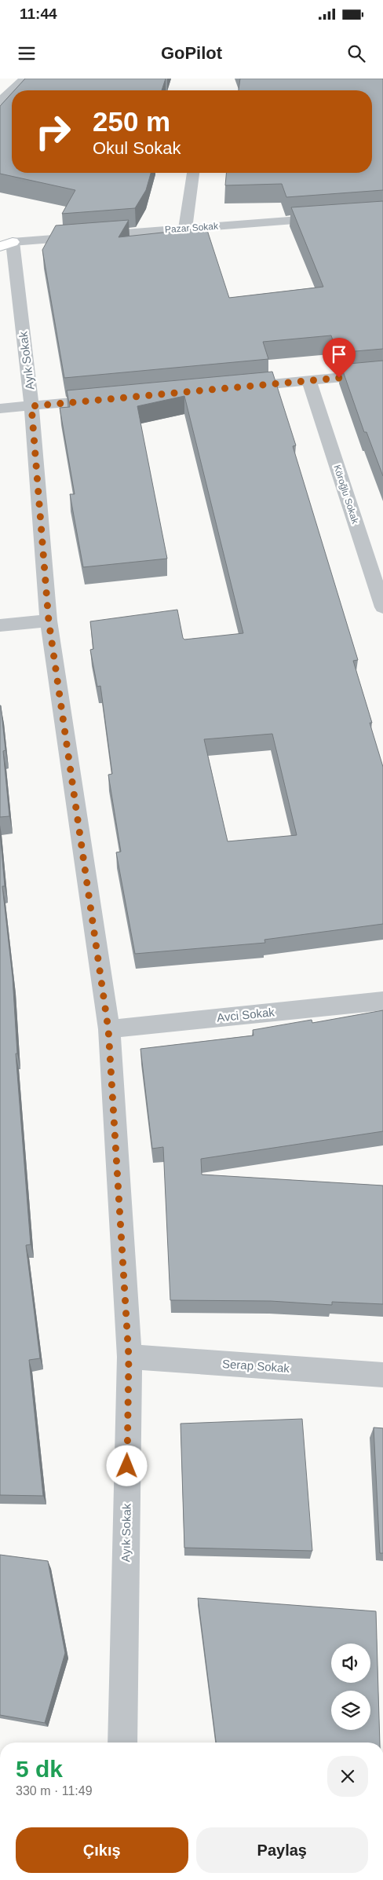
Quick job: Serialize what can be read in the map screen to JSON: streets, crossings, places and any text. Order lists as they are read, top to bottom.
{
  "streets": {
    "street": [
      "Pazar Sokak",
      "Ayık Sokak",
      "Köroğlu Sokak",
      "Avci Sokak",
      "Serap Sokak"
    ]
  },
  "crossings": [
    ["Pazar Sokak", "Ayık Sokak"],
    ["Ayık Sokak", "Avci Sokak"],
    ["Ayık Sokak", "Serap Sokak"]
  ],
  "page": {
    "status": "11:44",
    "header": "GoPilot",
    "turn": ["250 m", "Okul Sokak"],
    "heading": ["5 dk", "330 m · 11:49"],
    "buttons": ["Çıkış", "Paylaş"]
  }
}
